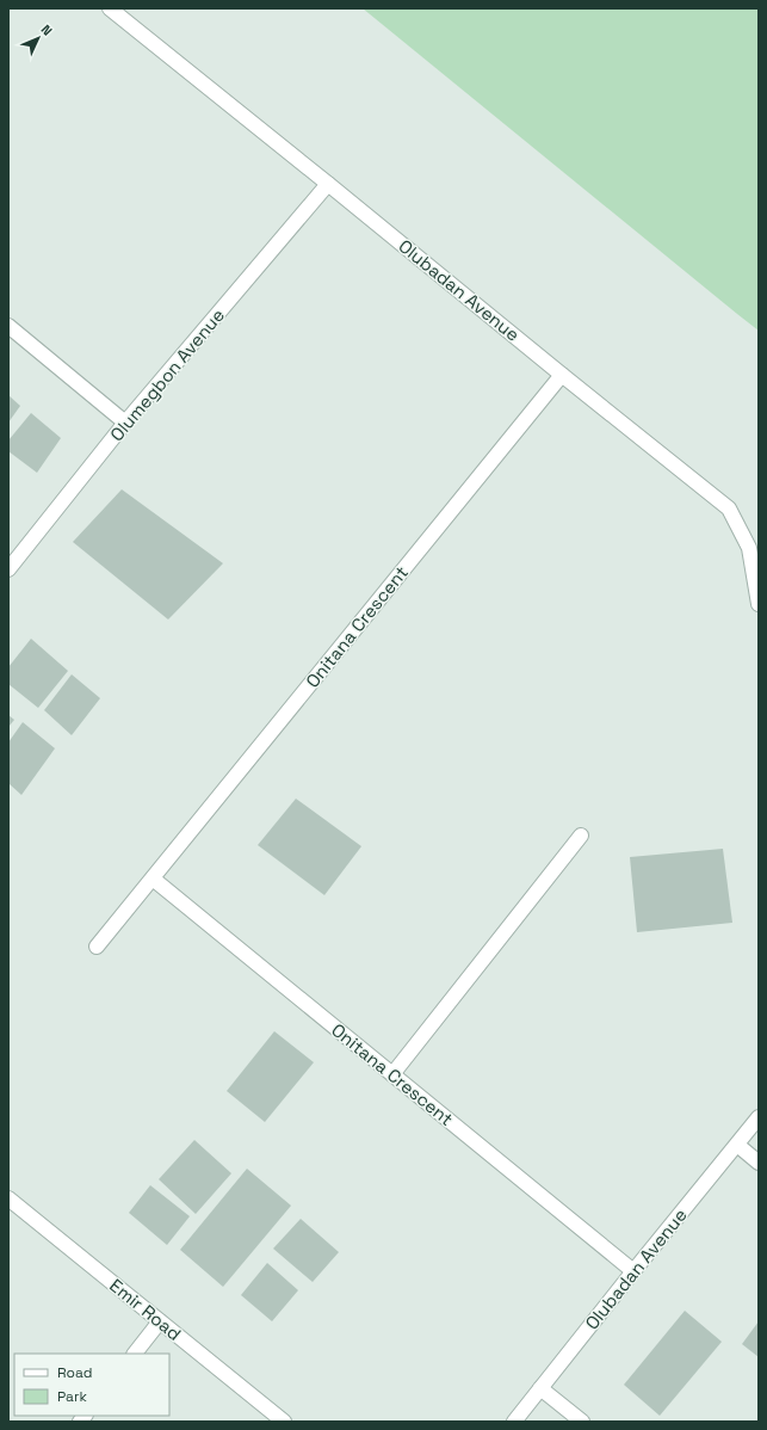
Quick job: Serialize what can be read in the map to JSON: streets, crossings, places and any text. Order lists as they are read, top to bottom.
{
  "streets": {
    "street": [
      "Olubadan Avenue",
      "Olumegbon Avenue",
      "Onitana Crescent",
      "Emir Road"
    ]
  },
  "crossings": [
    ["Olubadan Avenue", "Olumegbon Avenue"],
    ["Olubadan Avenue", "Onitana Crescent"]
  ],
  "legend": ["Road", "Park"],
  "north": "top right"
}
